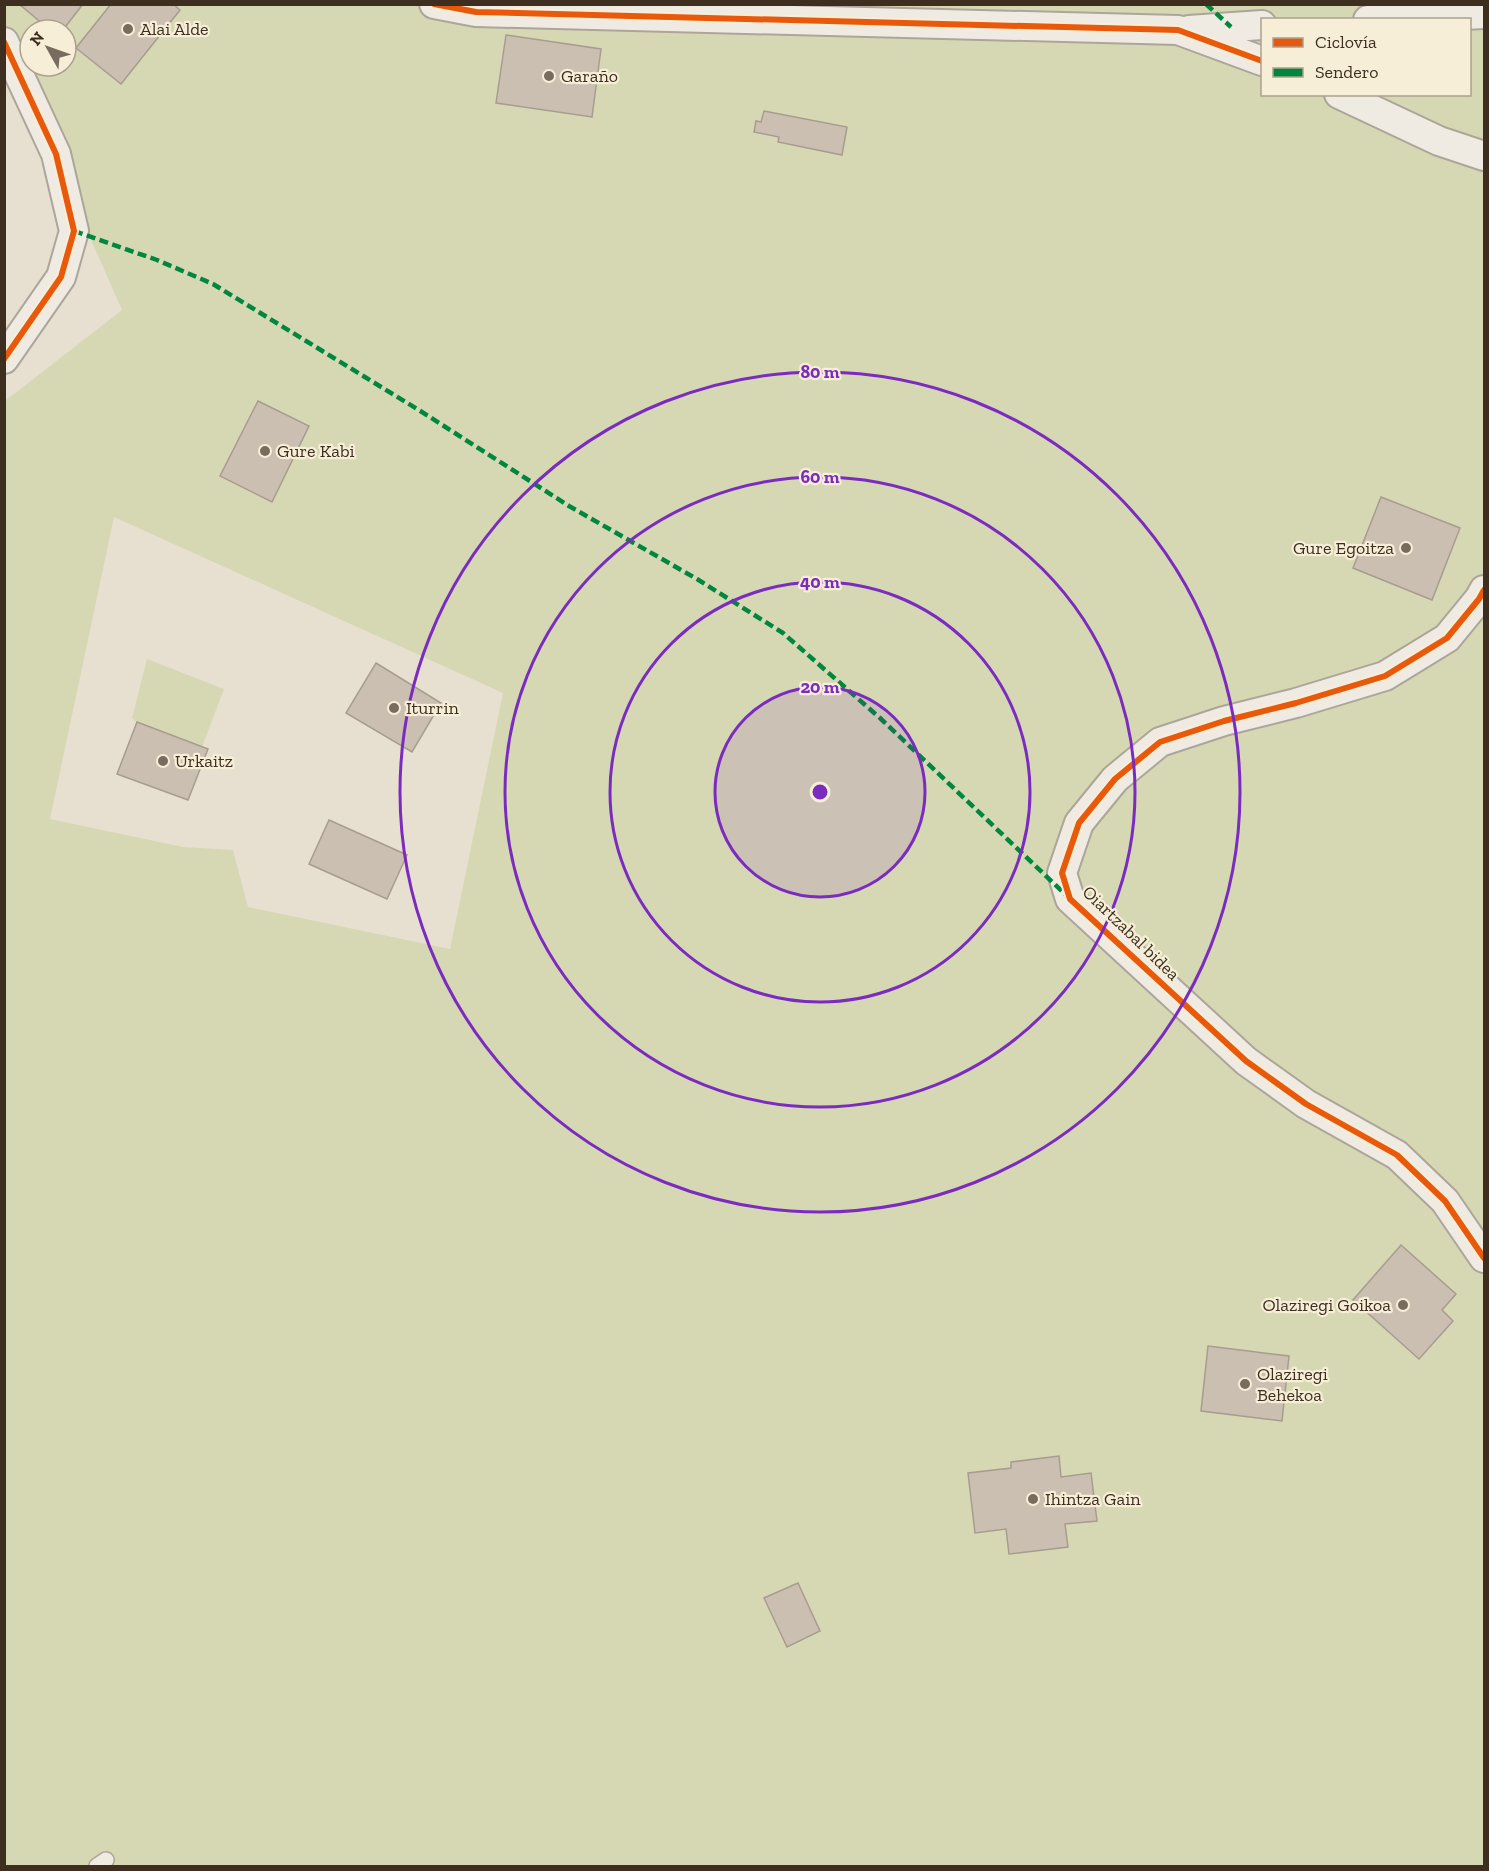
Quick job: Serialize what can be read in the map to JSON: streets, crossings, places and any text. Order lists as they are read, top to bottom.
{
  "streets": {
    "street": ["Oiartzabal bidea"]
  },
  "places": [
    "Alai Alde",
    "Garaño",
    "Gure Kabi",
    "Gure Egoitza",
    "Iturrin",
    "Urkaitz",
    "Olaziregi Goikoa",
    "Olaziregi Behekoa",
    "Ihintza Gain"
  ],
  "legend": ["Ciclovía", "Sendero"],
  "north": "top left",
  "rings": [
    "80 m",
    "60 m",
    "40 m",
    "20 m"
  ]
}
